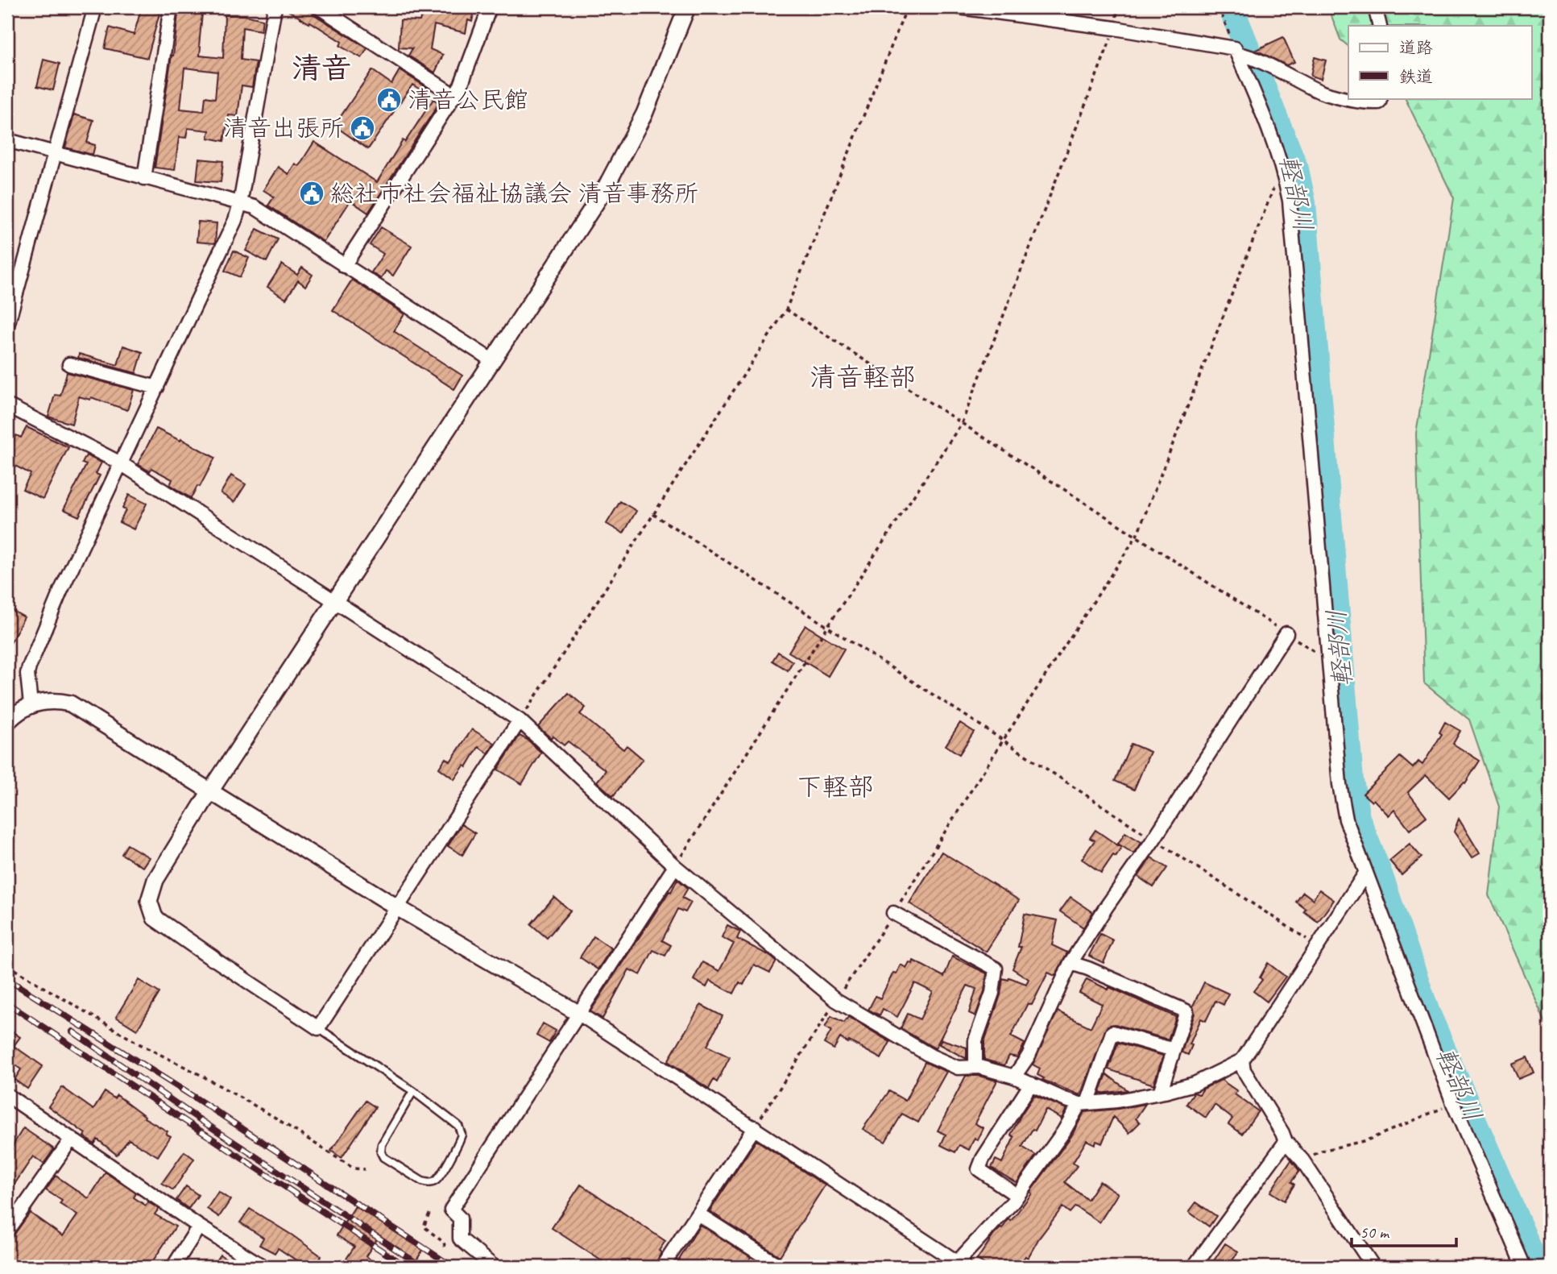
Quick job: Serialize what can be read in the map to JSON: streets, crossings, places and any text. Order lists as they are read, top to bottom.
{
  "districts": ["清音", "清音軽部", "下軽部"],
  "water": ["軽部川"],
  "places": {
    "public building": ["清音公民館", "清音出張所", "総社市社会福祉協議会 清音事務所"]
  },
  "legend": ["道路", "鉄道"],
  "scale_bar": "50 m"
}
